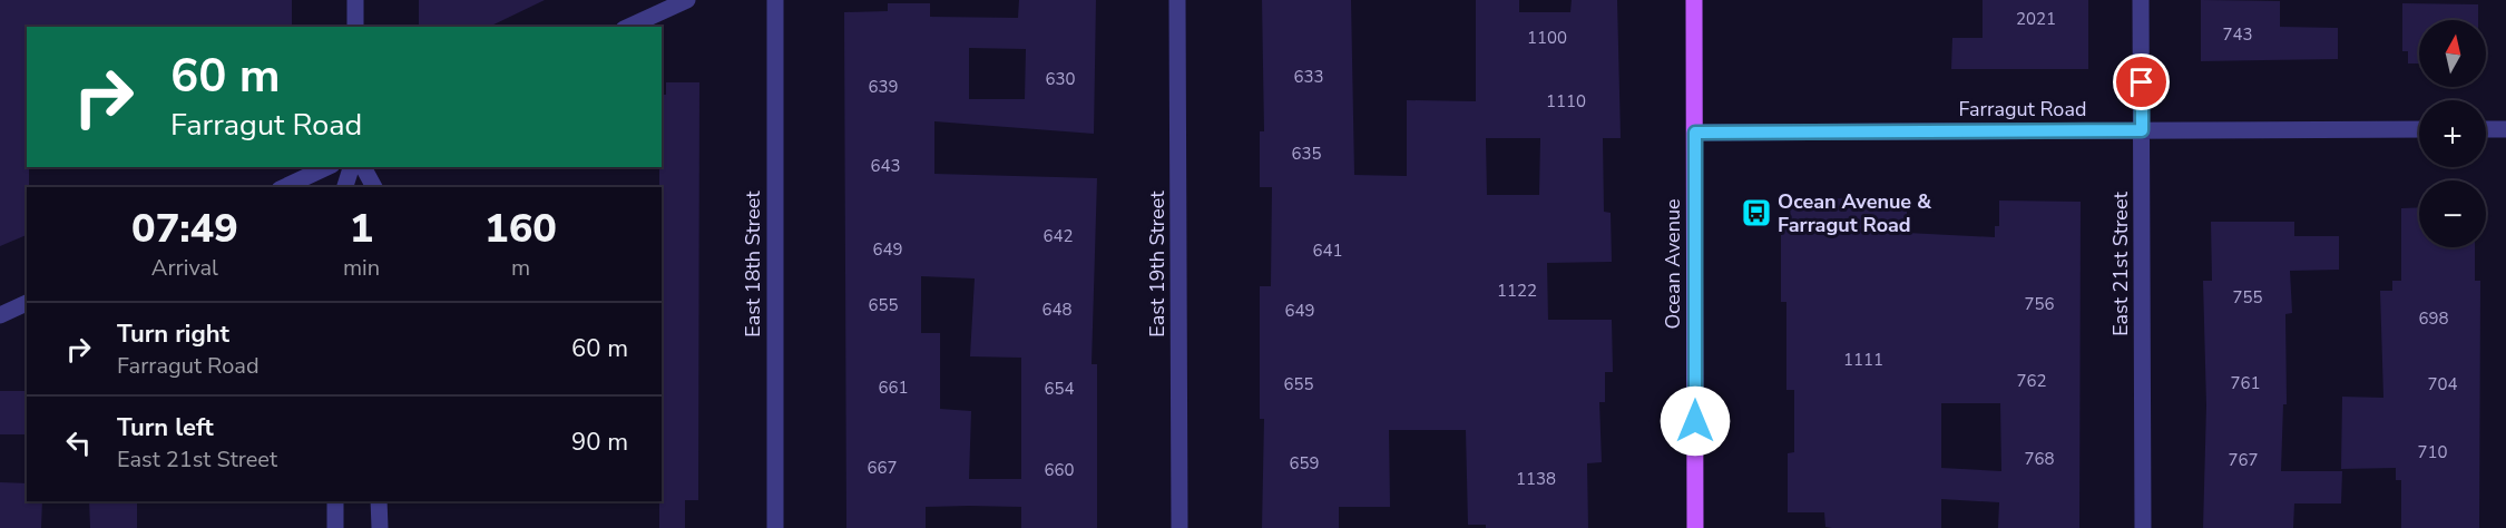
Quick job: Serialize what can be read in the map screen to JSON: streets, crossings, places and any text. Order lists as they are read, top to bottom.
{
  "streets": {
    "main road": ["Ocean Avenue"],
    "street": [
      "Farragut Road",
      "East 18th Street",
      "East 19th Street",
      "East 21st Street"
    ]
  },
  "crossings": [
    ["Farragut Road", "Ocean Avenue"],
    ["Farragut Road", "East 21st Street"]
  ],
  "places": {
    "bus stop": ["Ocean Avenue & Farragut Road"]
  },
  "house_numbers": [
    "2021",
    "743",
    "1100",
    "633",
    "630",
    "639",
    "1110",
    "635",
    "643",
    "642",
    "649",
    "641",
    "1122",
    "755",
    "756",
    "655",
    "648",
    "649",
    "698",
    "1111",
    "762",
    "761",
    "655",
    "704",
    "661",
    "654",
    "710",
    "768",
    "767",
    "659",
    "667",
    "660",
    "1138"
  ],
  "north": "top",
  "page": {
    "map_buttons": ["+", "−"],
    "turn": ["60 m", "Farragut Road"],
    "eta": [
      "07:49",
      "Arrival",
      "1",
      "min",
      "160",
      "m"
    ],
    "list": [
      {
        "name": "Turn right",
        "note": "Farragut Road",
        "value": "60 m"
      },
      {
        "name": "Turn left",
        "note": "East 21st Street",
        "value": "90 m"
      }
    ]
  }
}
